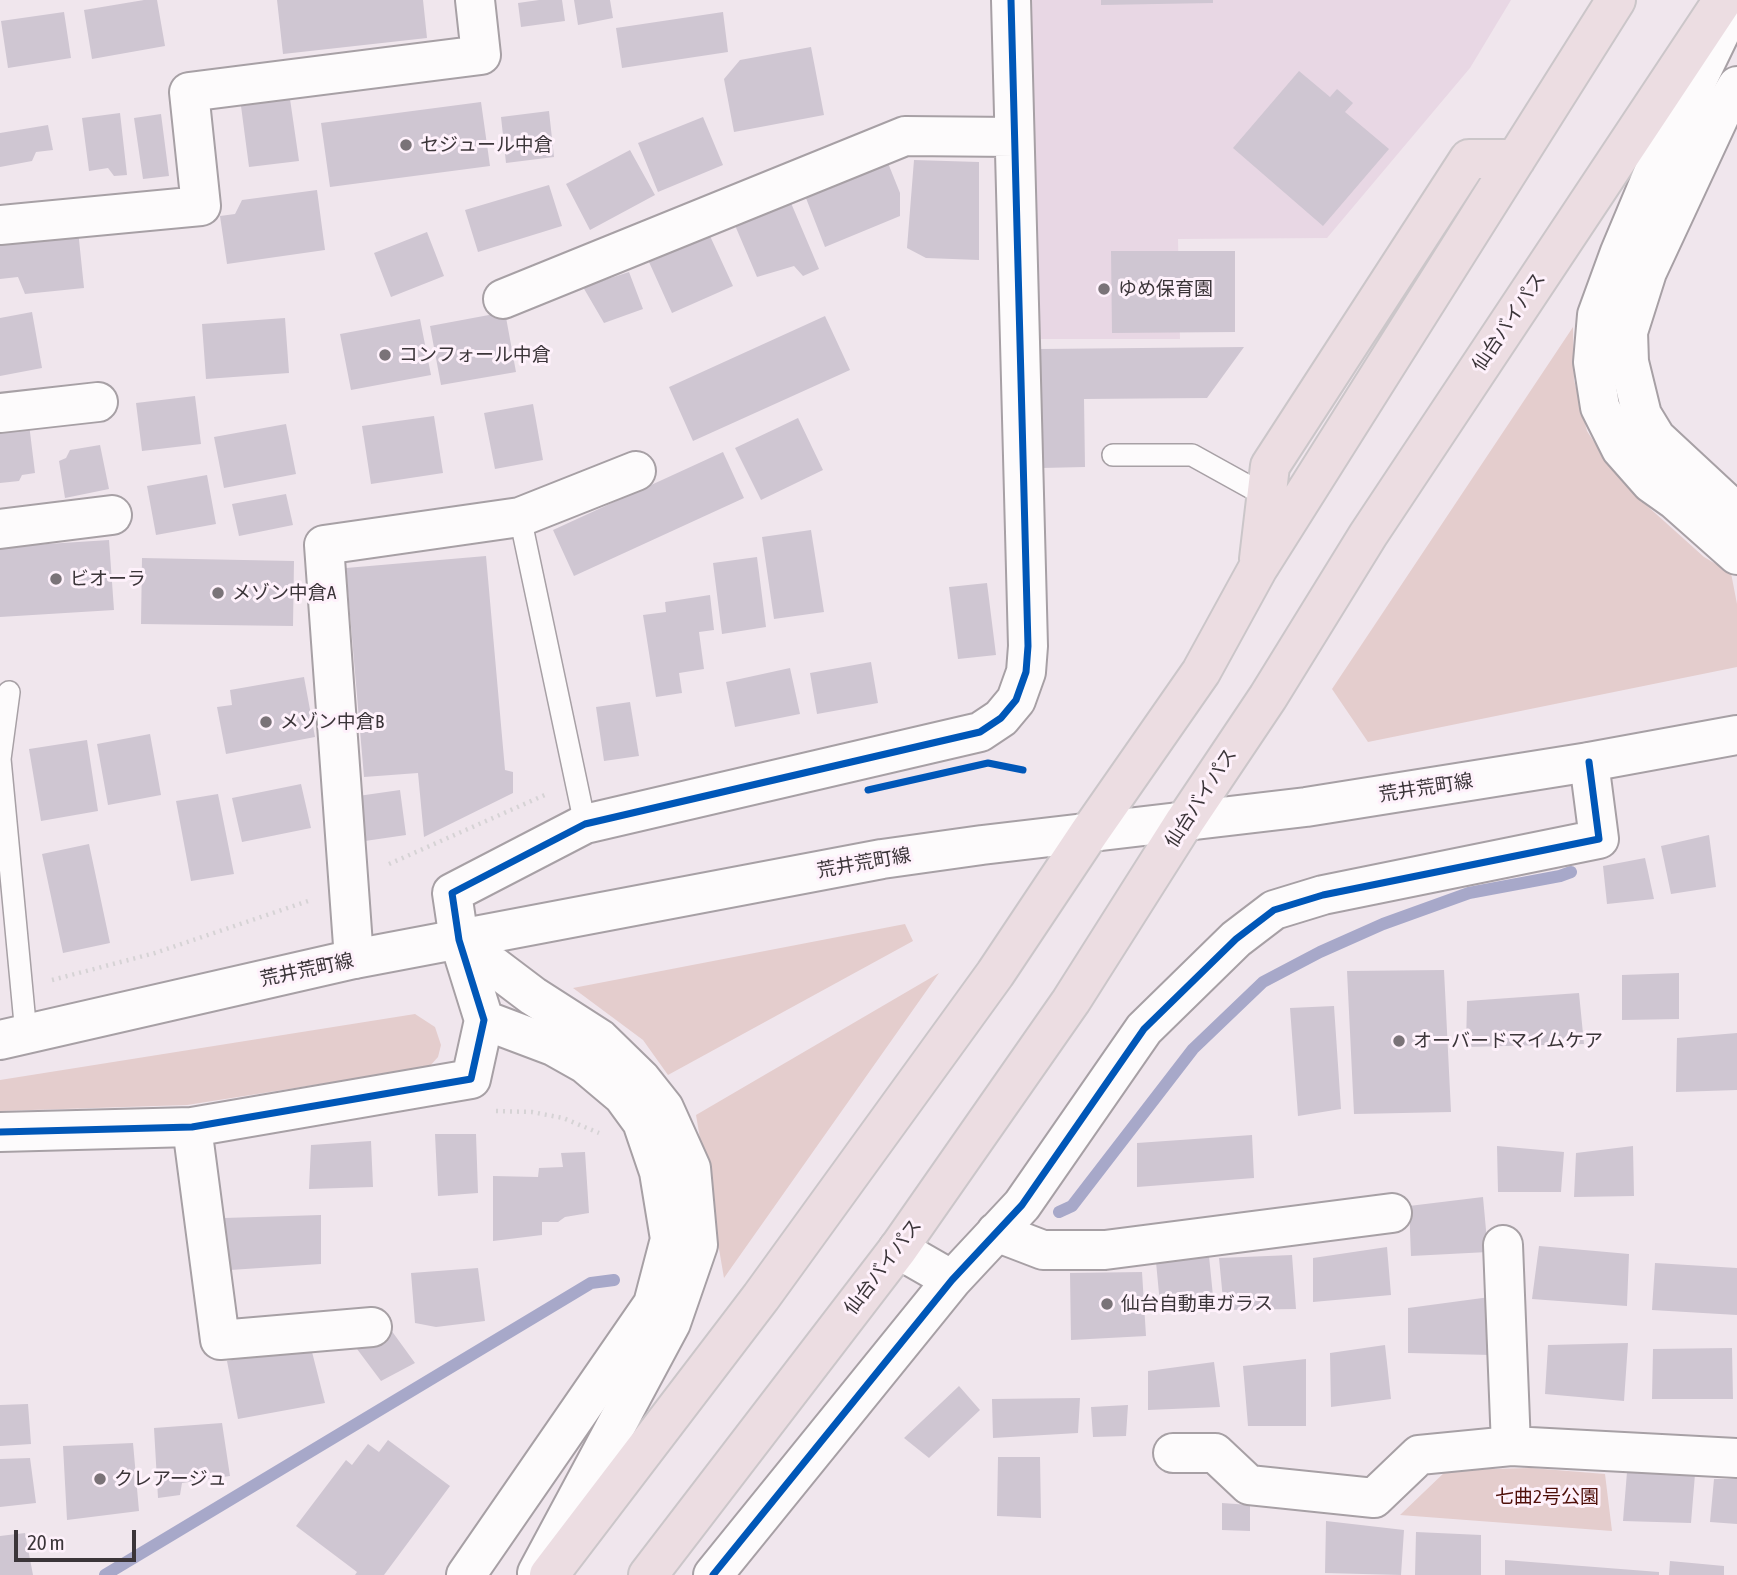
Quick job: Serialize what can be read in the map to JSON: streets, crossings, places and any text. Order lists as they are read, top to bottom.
{
  "streets": {
    "highway": ["仙台バイパス"],
    "street": ["荒井荒町線"]
  },
  "crossings": [
    ["仙台バイパス", "荒井荒町線"]
  ],
  "parks": ["七曲2号公園"],
  "places": [
    "セジュール中倉",
    "ゆめ保育園",
    "コンフォール中倉",
    "ビオーラ",
    "メゾン中倉A",
    "メゾン中倉B",
    "オーバードマイムケア",
    "仙台自動車ガラス",
    "クレアージュ"
  ],
  "scale_bar": "20 m"
}
